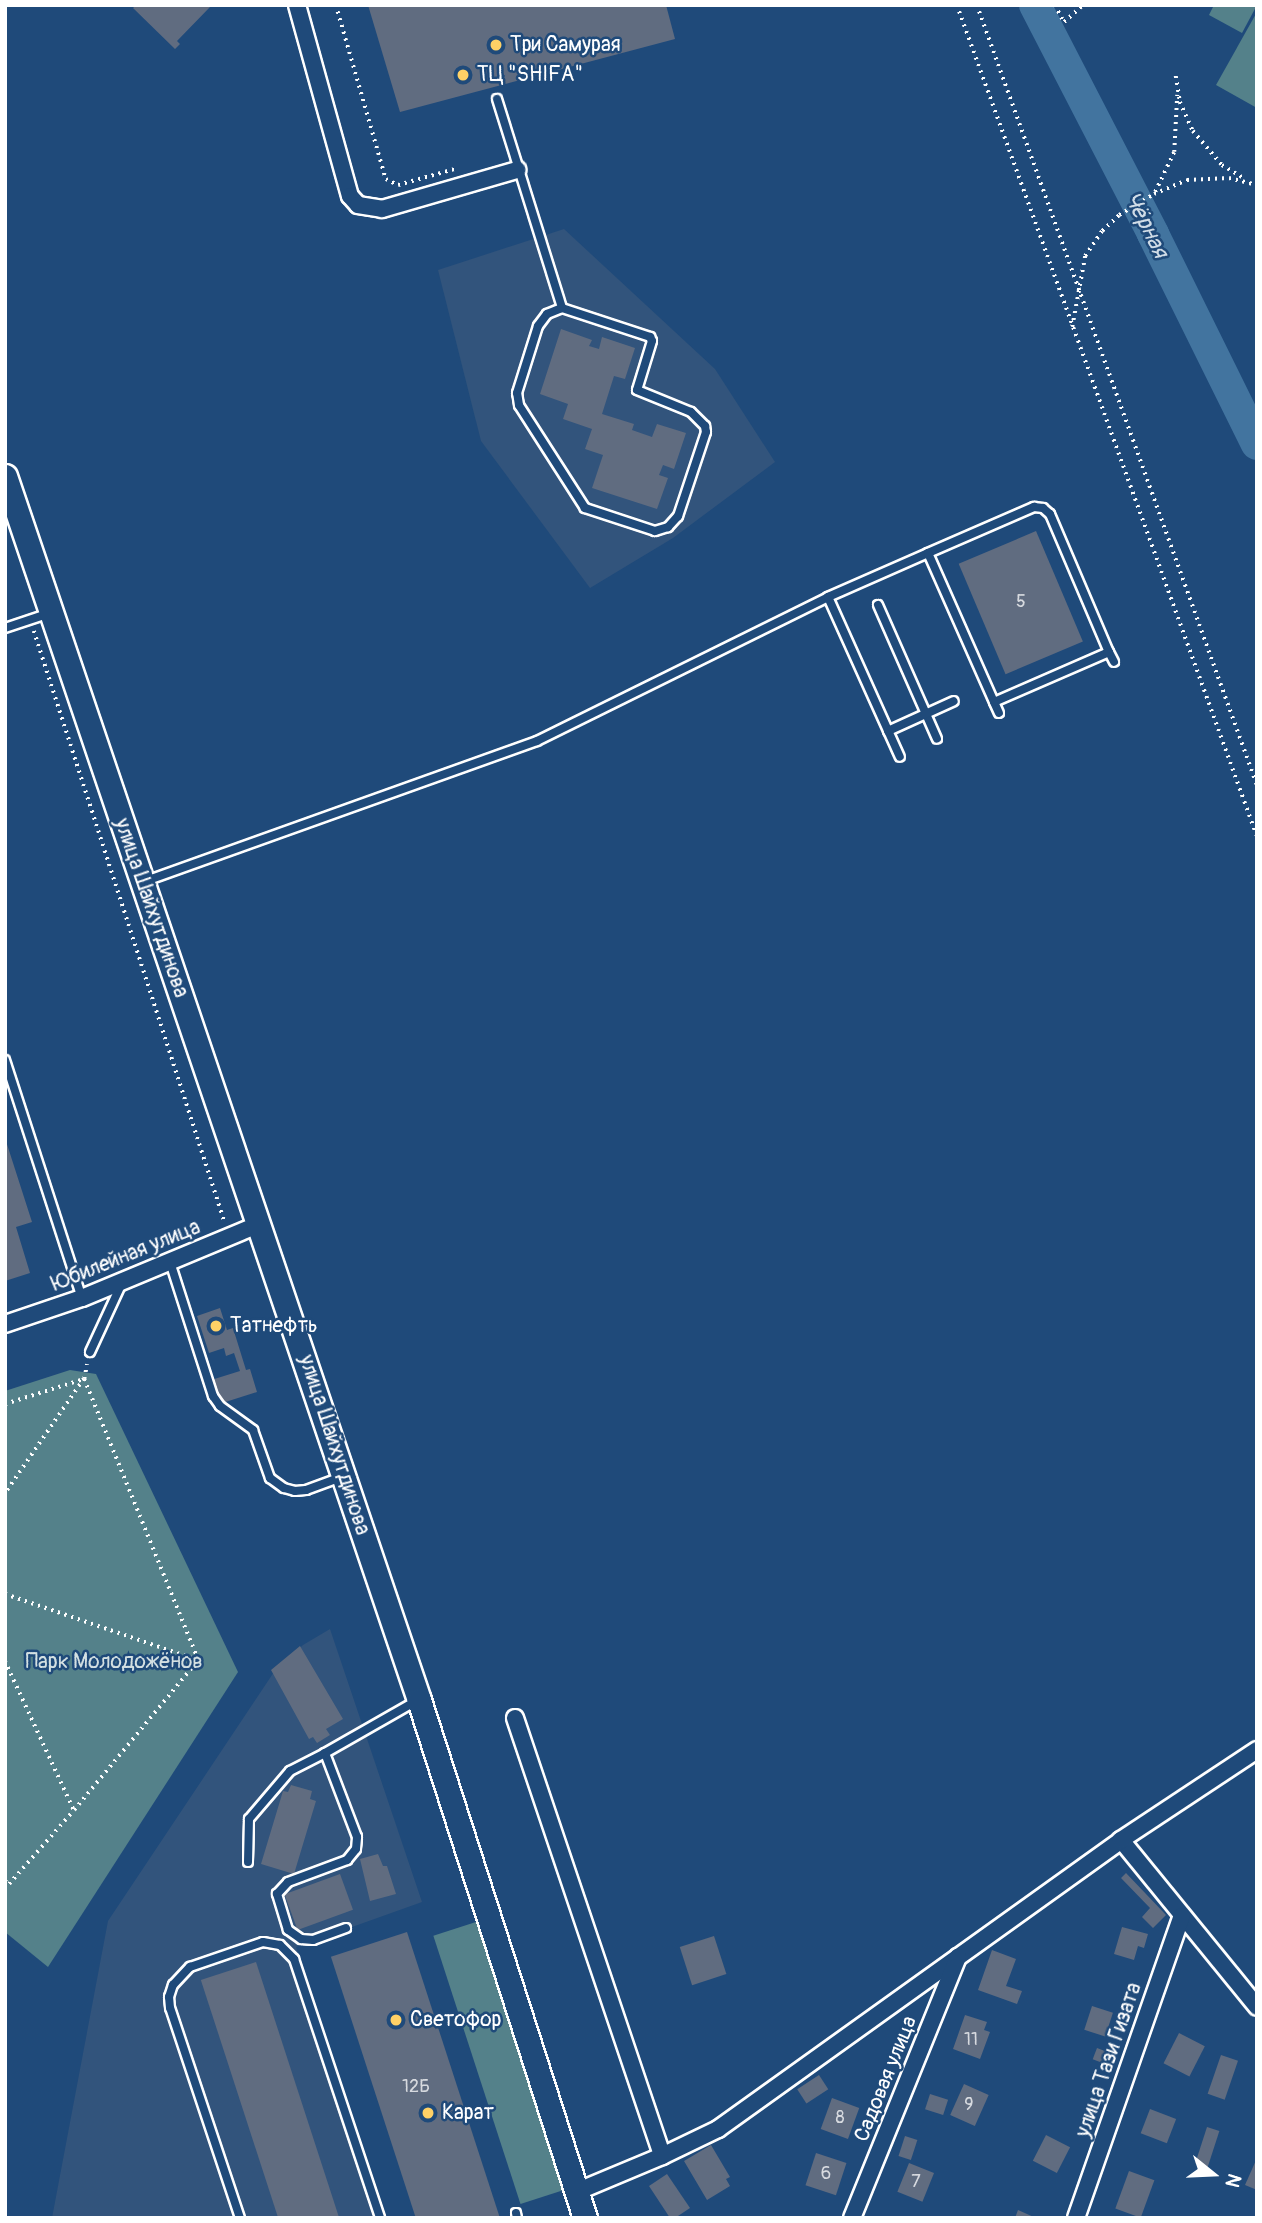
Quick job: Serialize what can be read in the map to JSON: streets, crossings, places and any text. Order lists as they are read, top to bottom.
{
  "streets": {
    "main road": ["улица Шайхутдинова"],
    "street": ["Юбилейная улица", "улица Тази Гизата", "Садовая улица"]
  },
  "crossings": [
    ["улица Шайхутдинова", "Юбилейная улица"]
  ],
  "water": ["Чёрная"],
  "parks": ["Парк Молодожёнов"],
  "places": [
    "Три Самурая",
    "ТЦ \"SHIFA\"",
    "Татнефть",
    "Светофор",
    "Карат"
  ],
  "house_numbers": [
    "5",
    "11",
    "12Б",
    "9",
    "8",
    "6",
    "7"
  ],
  "north": "right"
}
